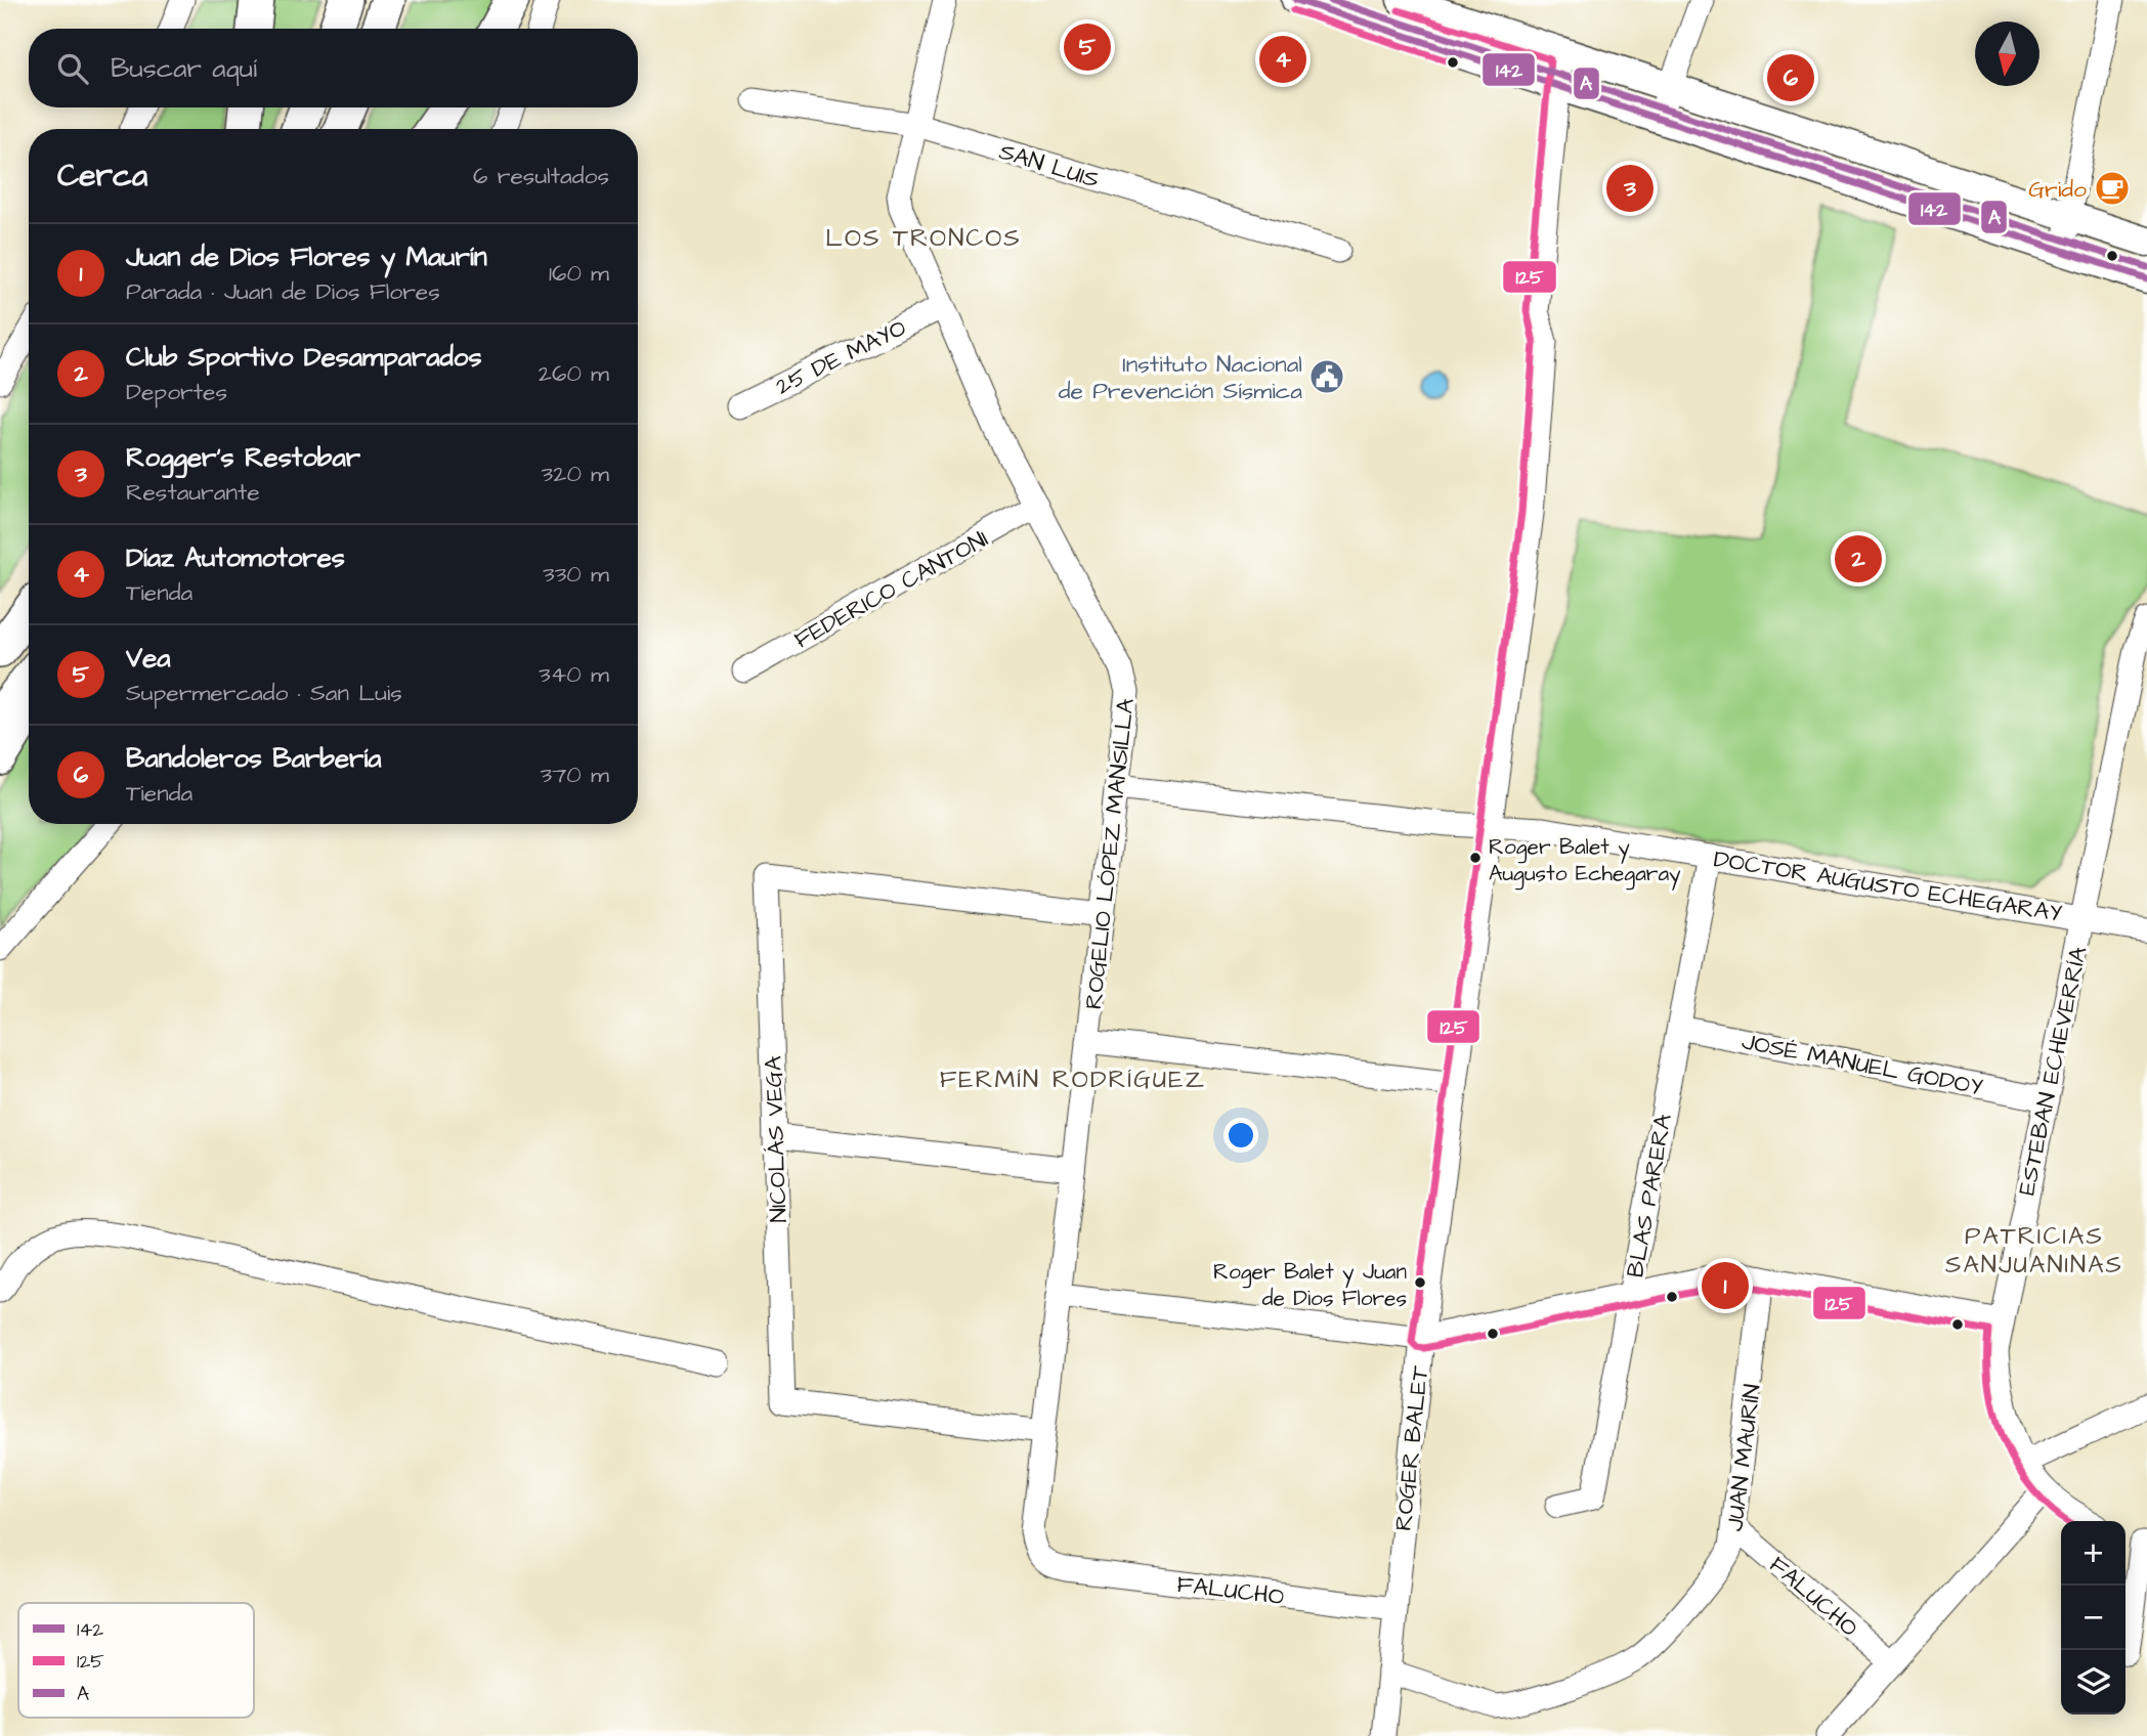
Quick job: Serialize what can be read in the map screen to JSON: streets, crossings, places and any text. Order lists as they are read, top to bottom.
{
  "streets": {
    "street": [
      "SAN LUIS",
      "25 DE MAYO",
      "FEDERICO CANTONI",
      "ROGELIO LÓPEZ MANSILLA",
      "DOCTOR AUGUSTO ECHEGARAY",
      "JOSÉ MANUEL GODOY",
      "ESTEBAN ECHEVERRÍA",
      "NICOLÁS VEGA",
      "BLAS PARERA",
      "ROGER BALET",
      "JUAN MAURÍN",
      "FALUCHO"
    ]
  },
  "crossings": [
    ["SAN LUIS", "ROGELIO LÓPEZ MANSILLA"],
    ["25 DE MAYO", "ROGELIO LÓPEZ MANSILLA"],
    ["FEDERICO CANTONI", "ROGELIO LÓPEZ MANSILLA"],
    ["ROGELIO LÓPEZ MANSILLA", "DOCTOR AUGUSTO ECHEGARAY"],
    ["ROGELIO LÓPEZ MANSILLA", "NICOLÁS VEGA"],
    ["ROGELIO LÓPEZ MANSILLA", "FALUCHO"],
    ["DOCTOR AUGUSTO ECHEGARAY", "ESTEBAN ECHEVERRÍA"],
    ["DOCTOR AUGUSTO ECHEGARAY", "BLAS PARERA"],
    ["DOCTOR AUGUSTO ECHEGARAY", "ROGER BALET"],
    ["JOSÉ MANUEL GODOY", "ESTEBAN ECHEVERRÍA"],
    ["JOSÉ MANUEL GODOY", "BLAS PARERA"],
    ["ROGER BALET", "JUAN MAURÍN"],
    ["ROGER BALET", "FALUCHO"],
    ["JUAN MAURÍN", "FALUCHO"]
  ],
  "districts": ["LOS TRONCOS", "FERMÍN RODRÍGUEZ", "PATRICIAS SANJUANINAS"],
  "places": {
    "cafe": ["Grido"],
    "public building": ["Instituto Nacional de Prevención Sísmica"],
    "other": ["Roger Balet y Augusto Echegaray", "Roger Balet y Juan de Dios Flores"]
  },
  "lines": ["transit line 142", "transit line A", "transit line 125"],
  "legend": ["142", "125", "A"],
  "north": "bottom",
  "page": {
    "pins": [
      "5",
      "4",
      "6",
      "3",
      "2",
      "1"
    ],
    "search": "Buscar aquí",
    "heading": ["Cerca", "6 resultados"],
    "list": [
      {
        "mark": "1",
        "name": "Juan de Dios Flores y Maurín",
        "note": "Parada · Juan de Dios Flores",
        "value": "160 m"
      },
      {
        "mark": "2",
        "name": "Club Sportivo Desamparados",
        "note": "Deportes",
        "value": "260 m"
      },
      {
        "mark": "3",
        "name": "Rogger's Restobar",
        "note": "Restaurante",
        "value": "320 m"
      },
      {
        "mark": "4",
        "name": "Díaz Automotores",
        "note": "Tienda",
        "value": "330 m"
      },
      {
        "mark": "5",
        "name": "Vea",
        "note": "Supermercado · San Luis",
        "value": "340 m"
      },
      {
        "mark": "6",
        "name": "Bandoleros Barbería",
        "note": "Tienda",
        "value": "370 m"
      }
    ],
    "map_buttons": ["+", "−"]
  }
}
